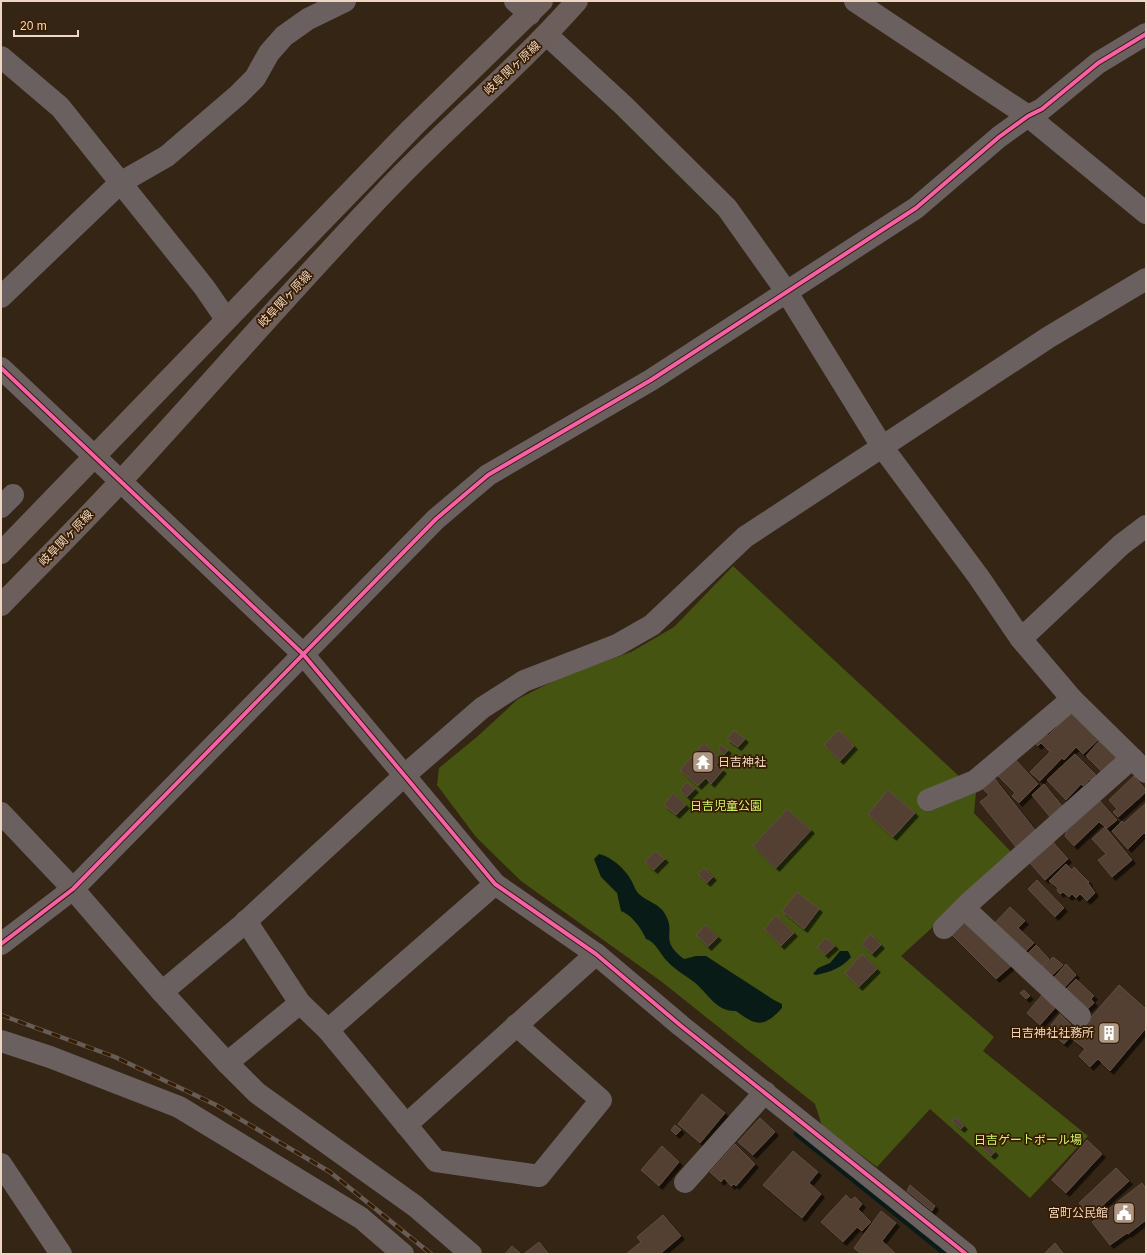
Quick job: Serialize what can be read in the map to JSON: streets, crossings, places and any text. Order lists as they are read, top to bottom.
{
  "streets": {
    "main road": ["岐阜関ヶ原線"]
  },
  "parks": ["日吉児童公園", "日吉ゲートボール場"],
  "places": {
    "temple": ["日吉神社"],
    "building": ["日吉神社社務所"],
    "public building": ["宮町公民館"]
  },
  "scale_bar": "20 m"
}
